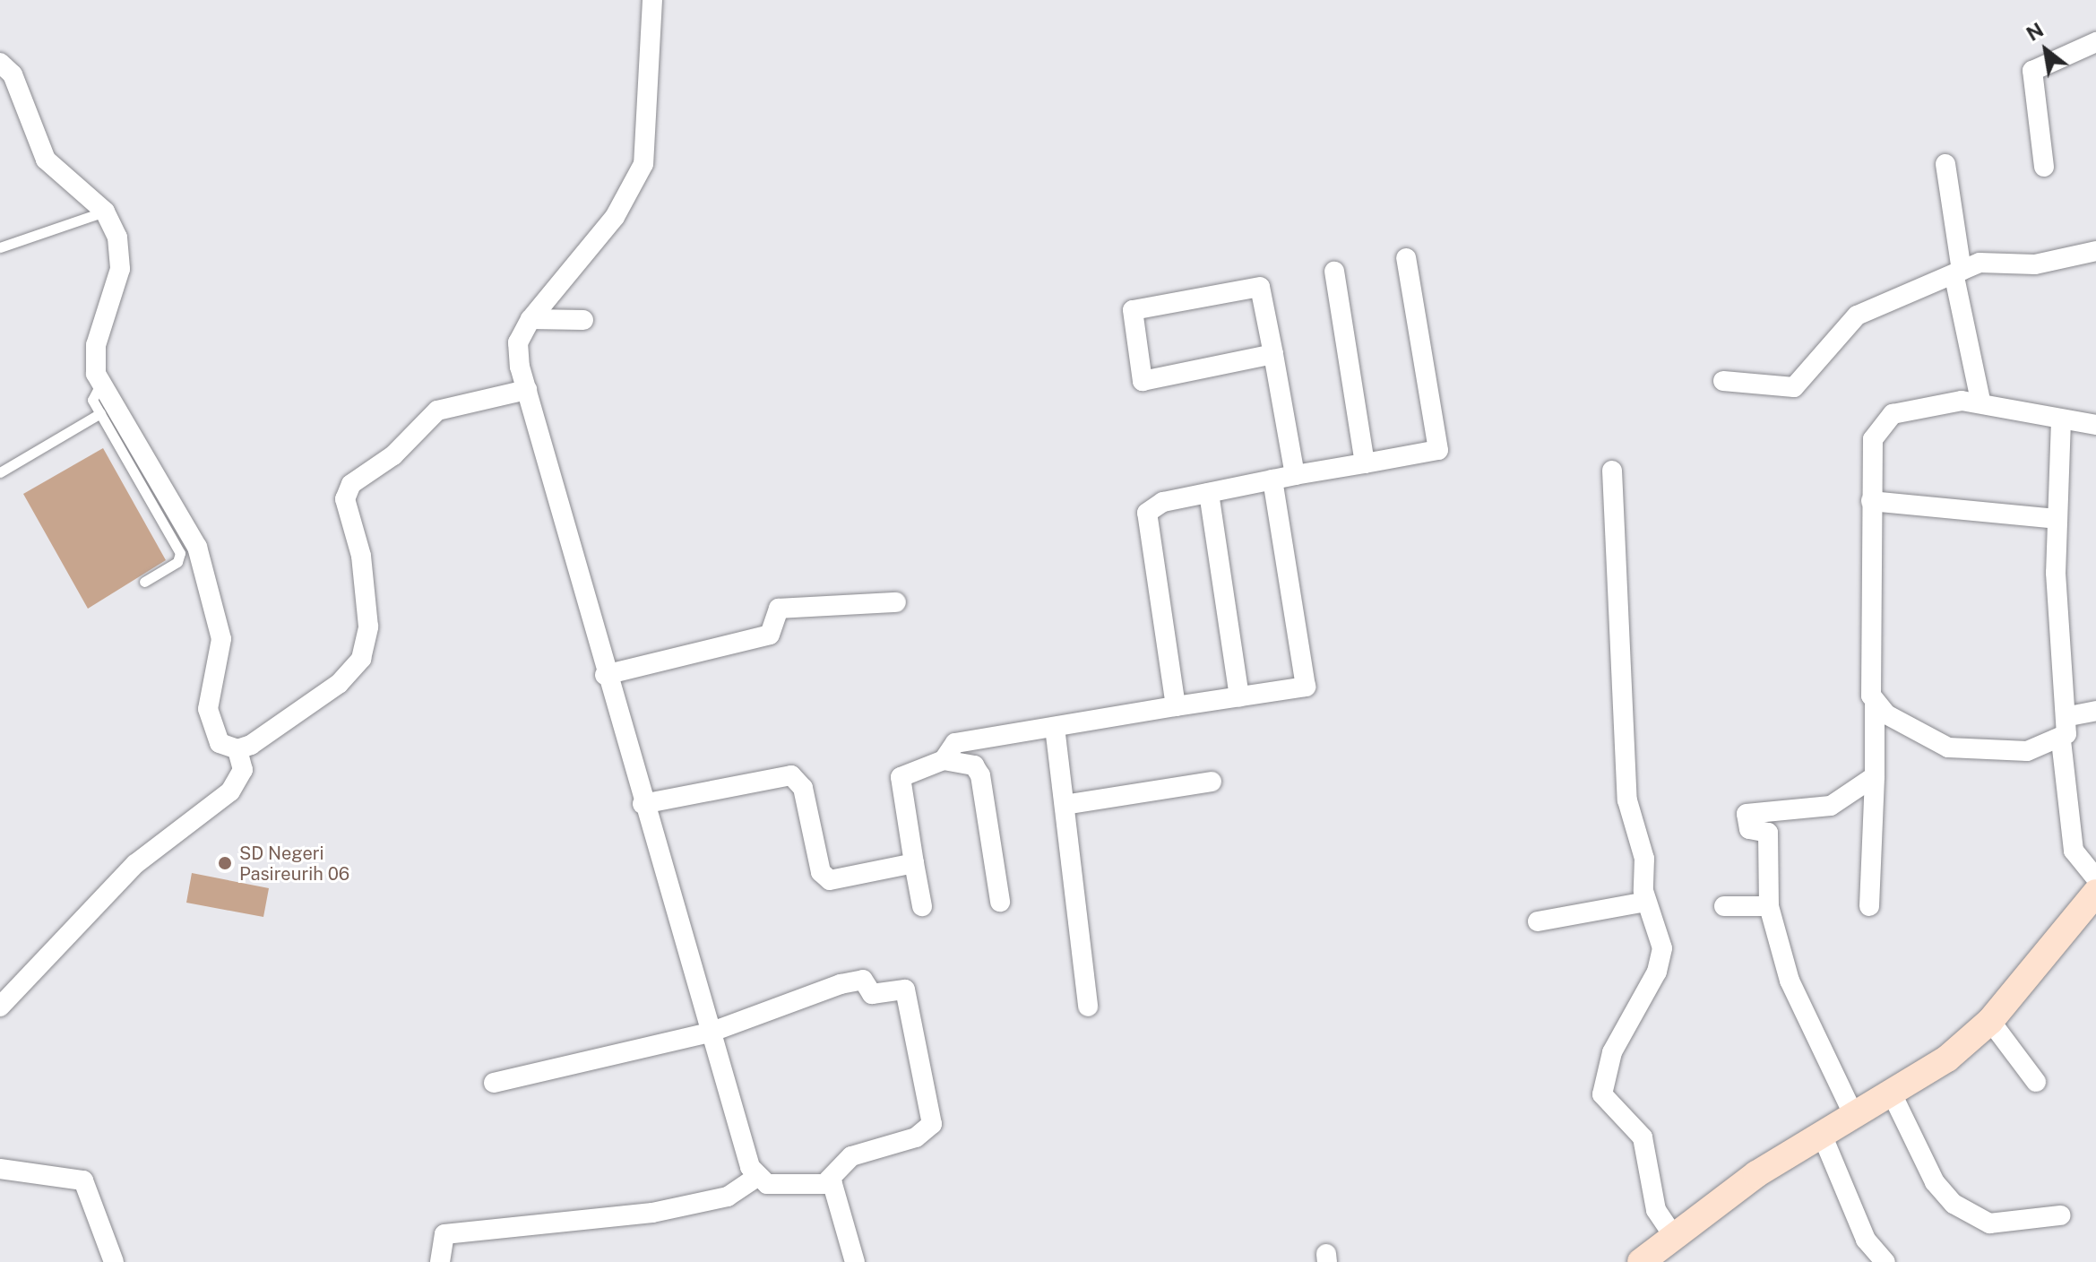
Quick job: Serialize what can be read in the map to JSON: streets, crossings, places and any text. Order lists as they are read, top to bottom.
{
  "places": ["SD Negeri Pasireurih 06"],
  "north": "top left"
}
